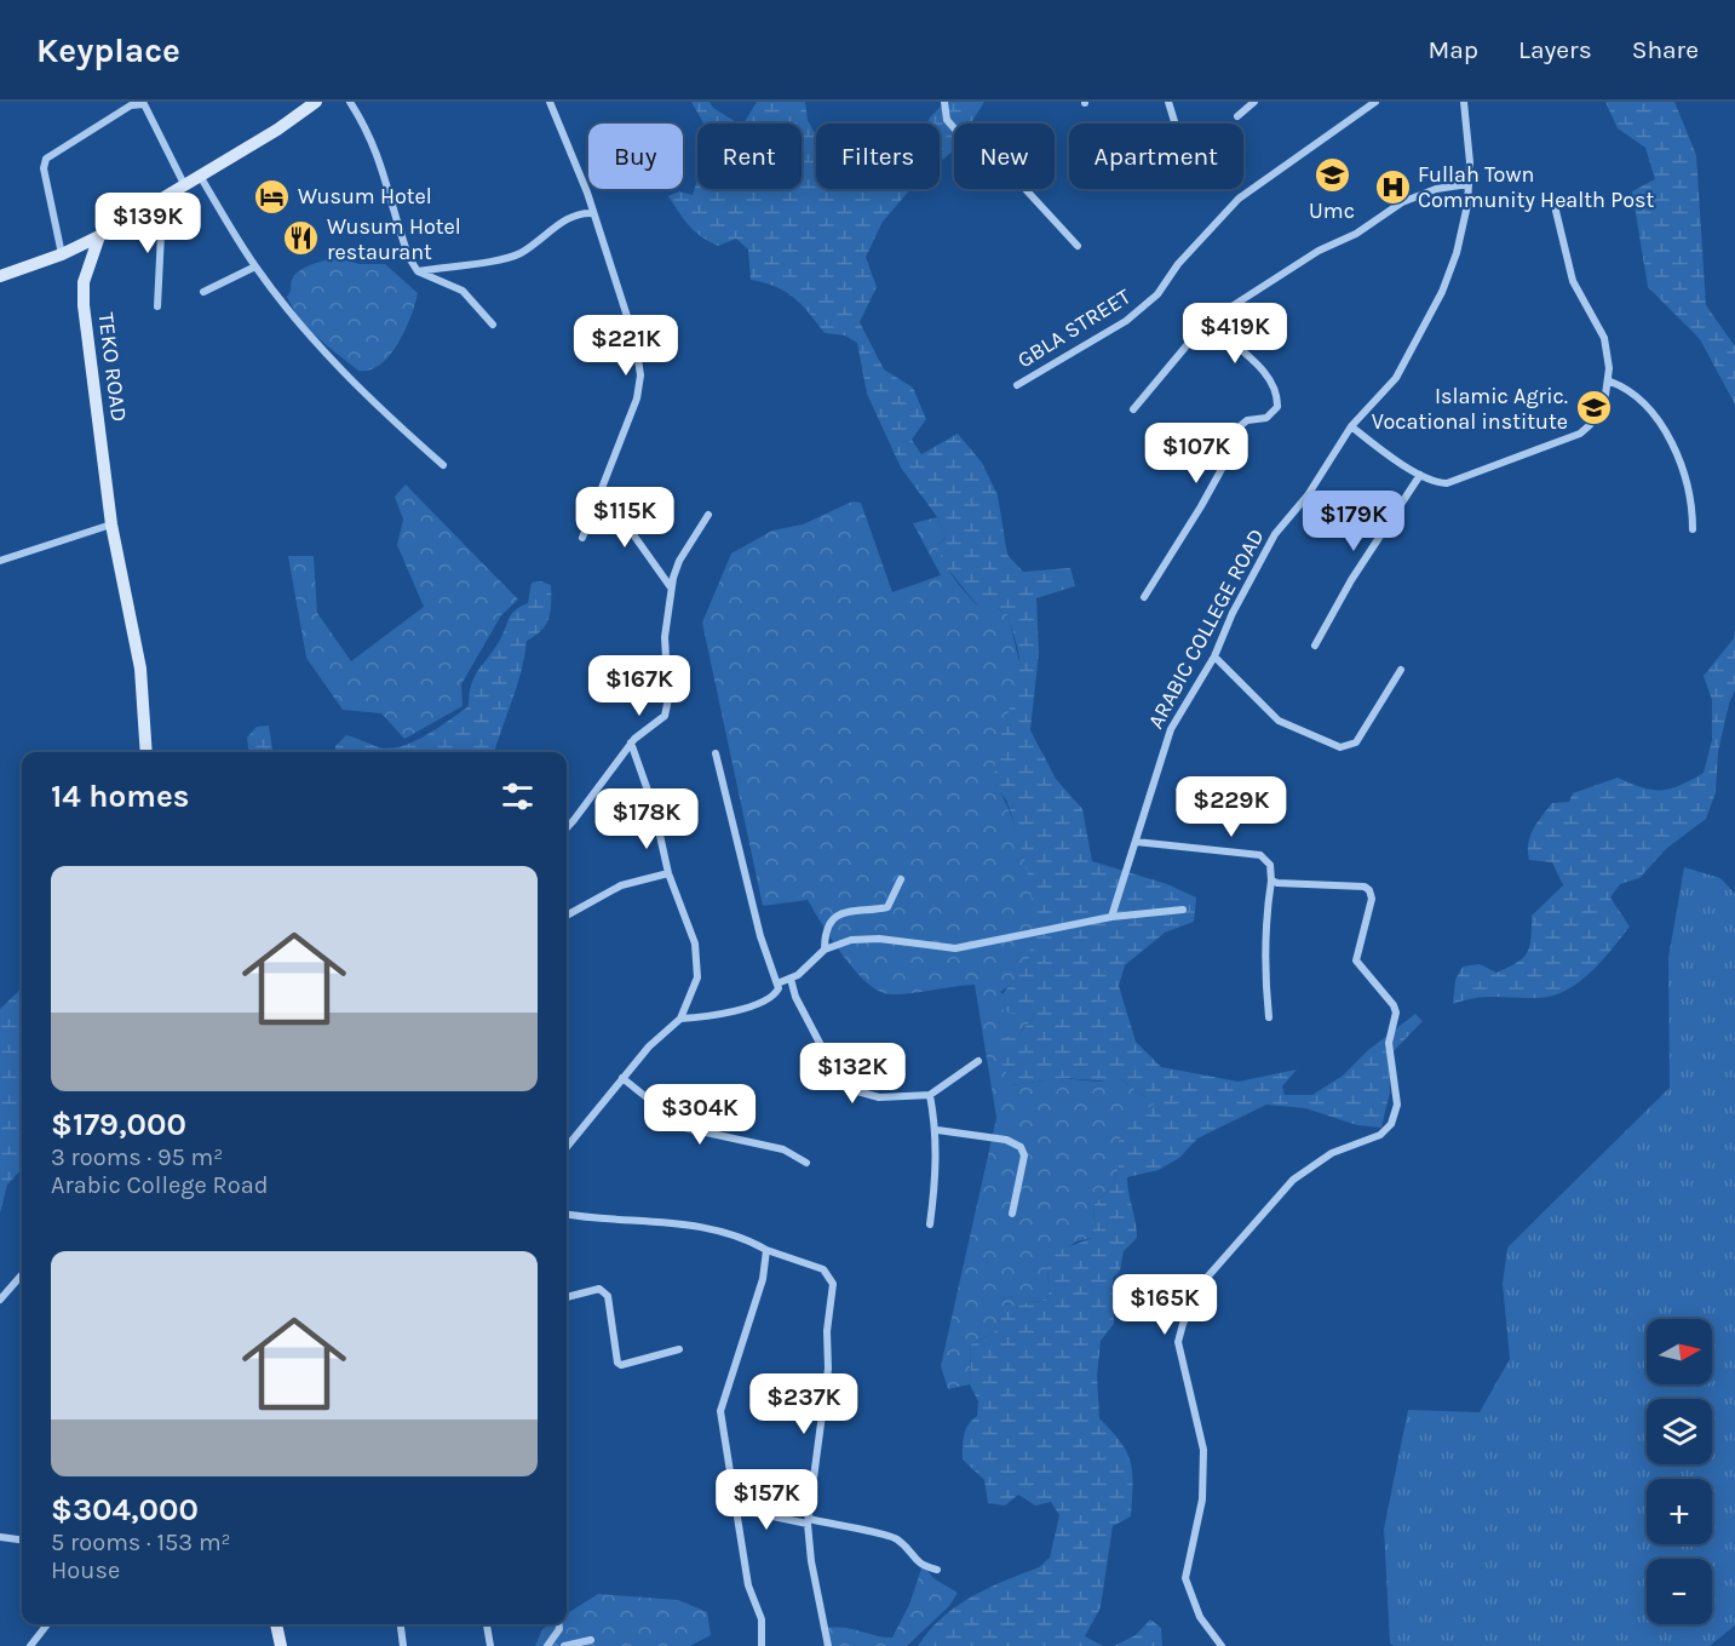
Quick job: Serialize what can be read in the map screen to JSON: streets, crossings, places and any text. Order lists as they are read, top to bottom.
{
  "streets": {
    "street": ["GBLA STREET", "TEKO ROAD", "ARABIC COLLEGE ROAD"]
  },
  "places": {
    "school or university": ["Umc", "Islamic Agric. Vocational institute"],
    "hospital": ["Fullah Town Community Health Post"],
    "hotel": ["Wusum Hotel"],
    "restaurant": ["Wusum Hotel restaurant"]
  },
  "north": "right",
  "page": {
    "header": "Keyplace",
    "nav": ["Map", "Layers", "Share"],
    "chip": [
      "Buy",
      "Rent",
      "Filters",
      "New",
      "Apartment"
    ],
    "price": [
      "$139K",
      "$419K",
      "$221K",
      "$107K",
      "$115K",
      "$179K",
      "$167K",
      "$229K",
      "$178K",
      "$132K",
      "$304K",
      "$165K",
      "$237K",
      "$157K"
    ],
    "heading": "14 homes",
    "list": [
      {
        "name": "$179,000",
        "note": "3 rooms · 95 m² · Arabic College Road"
      },
      {
        "name": "$304,000",
        "note": "5 rooms · 153 m² · House"
      }
    ],
    "map_buttons": ["+", "−"]
  }
}
